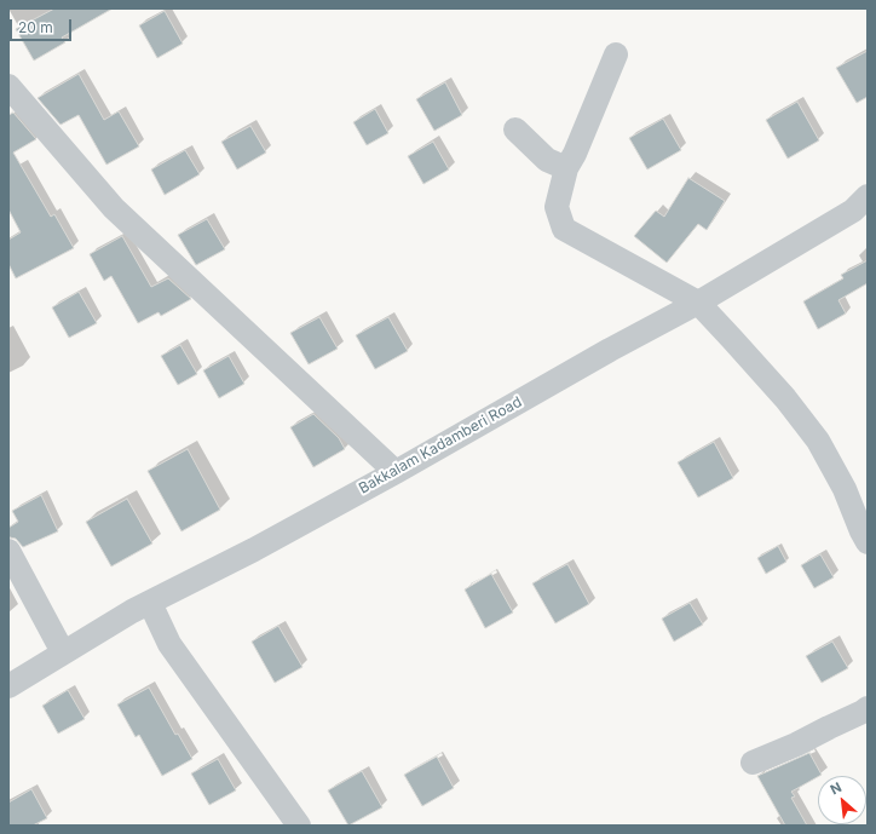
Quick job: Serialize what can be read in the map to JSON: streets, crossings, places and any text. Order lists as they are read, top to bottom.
{
  "streets": {
    "street": ["Bakkalam Kadamberi Road"]
  },
  "scale_bar": "20 m",
  "north": "top left"
}
